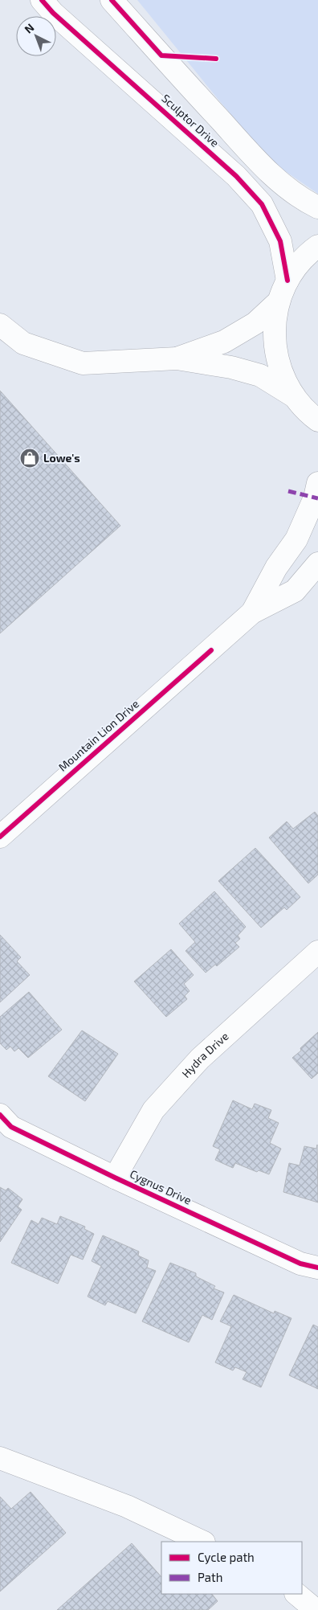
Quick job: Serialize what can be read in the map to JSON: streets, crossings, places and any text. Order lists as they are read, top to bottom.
{
  "streets": {
    "street": [
      "Sculptor Drive",
      "Mountain Lion Drive",
      "Hydra Drive",
      "Cygnus Drive"
    ]
  },
  "crossings": [
    ["Hydra Drive", "Cygnus Drive"]
  ],
  "places": {
    "shop": ["Lowe's"]
  },
  "legend": ["Cycle path", "Path"],
  "north": "top left"
}
